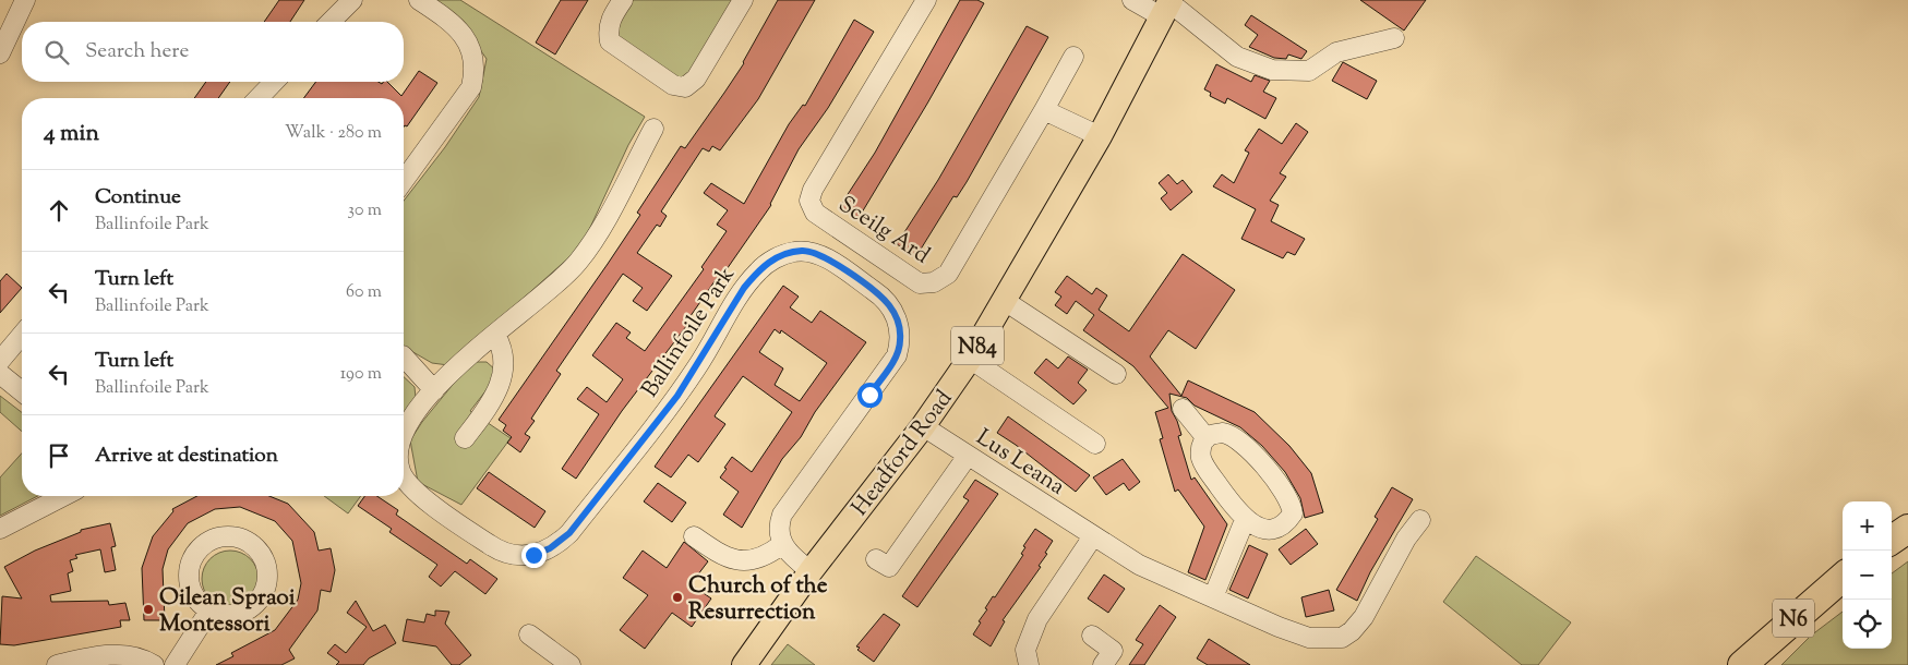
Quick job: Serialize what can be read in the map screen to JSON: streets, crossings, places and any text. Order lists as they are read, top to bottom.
{
  "streets": {
    "highway": ["N6"],
    "main road": ["N84", "Headford Road"],
    "street": ["Sceilg Ard", "Ballinfoile Park", "Lus Leana"]
  },
  "crossings": [
    ["Headford Road", "Lus Leana"]
  ],
  "places": ["Church of the Resurrection", "Oilean Spraoi Montessori"],
  "page": {
    "search": "Search here",
    "heading": ["4 min", "Walk · 280 m"],
    "list": [
      ["Continue", "Ballinfoile Park", "30 m"],
      ["Turn left", "Ballinfoile Park", "60 m"],
      ["Turn left", "Ballinfoile Park", "190 m"],
      "Arrive at destination"
    ],
    "map_buttons": ["+", "−"]
  }
}
